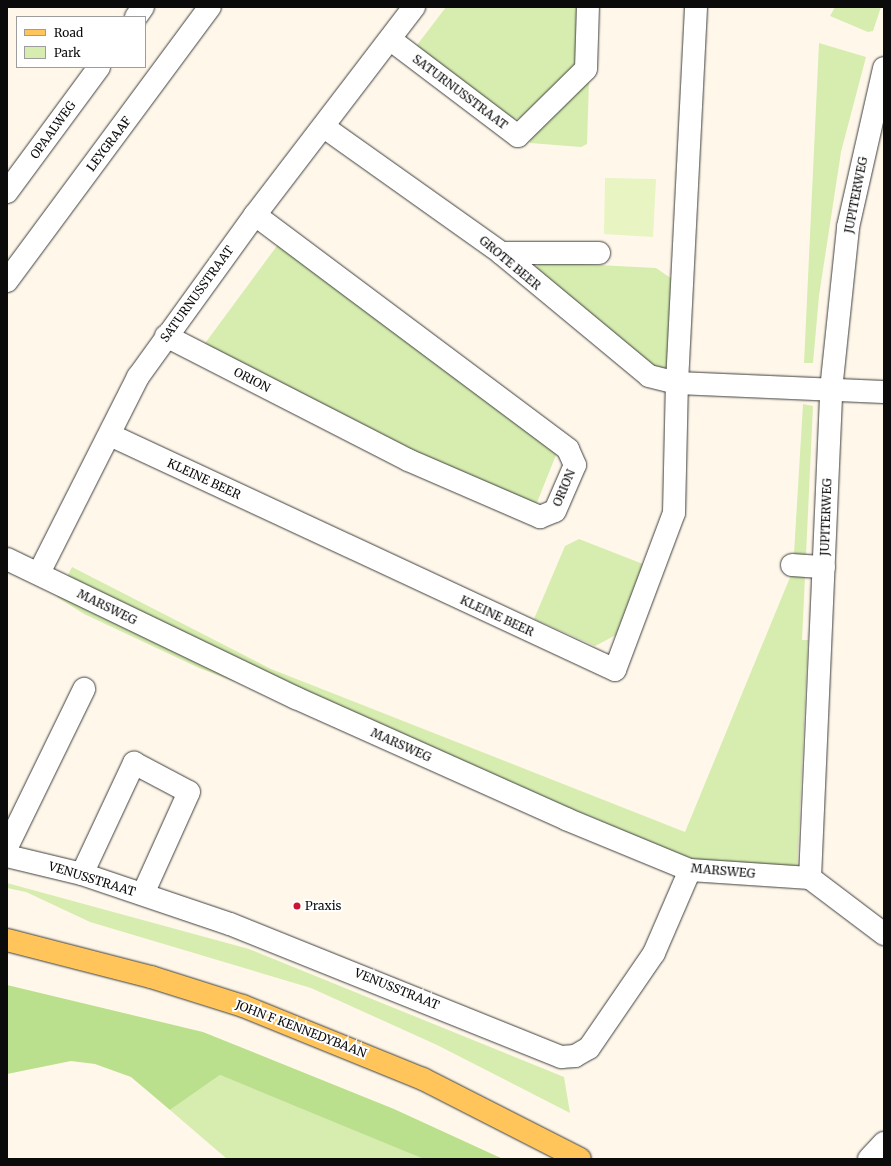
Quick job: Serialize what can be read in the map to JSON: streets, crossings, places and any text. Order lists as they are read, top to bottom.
{
  "streets": {
    "main road": ["JOHN F KENNEDYBAAN"],
    "street": [
      "SATURNUSSTRAAT",
      "OPAALWEG",
      "LEYGRAAF",
      "JUPITERWEG",
      "GROTE BEER",
      "ORION",
      "KLEINE BEER",
      "MARSWEG",
      "VENUSSTRAAT"
    ]
  },
  "crossings": [
    ["SATURNUSSTRAAT", "GROTE BEER"],
    ["SATURNUSSTRAAT", "ORION"],
    ["SATURNUSSTRAAT", "KLEINE BEER"],
    ["SATURNUSSTRAAT", "MARSWEG"],
    ["JUPITERWEG", "GROTE BEER"],
    ["JUPITERWEG", "MARSWEG"],
    ["GROTE BEER", "KLEINE BEER"],
    ["MARSWEG", "VENUSSTRAAT"]
  ],
  "places": ["Praxis"],
  "legend": ["Road", "Park"]
}
